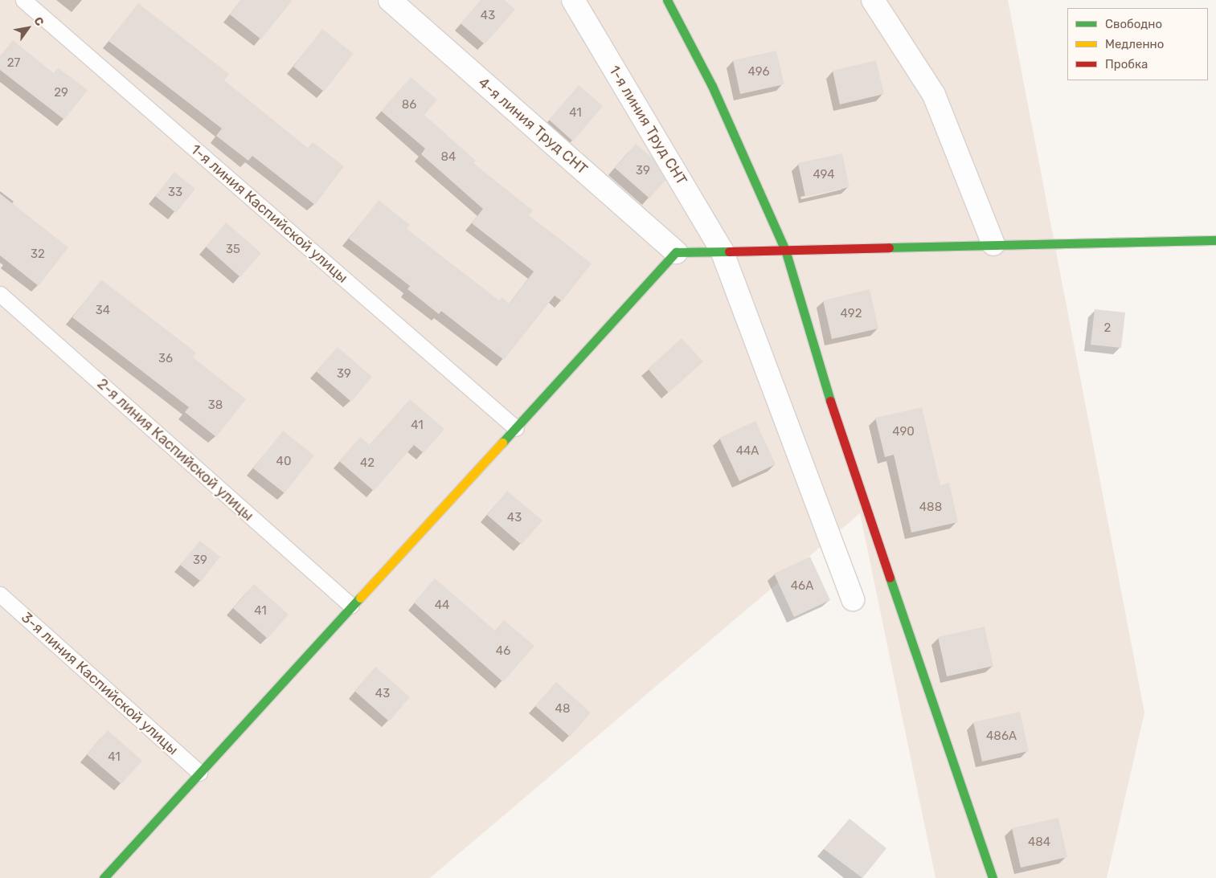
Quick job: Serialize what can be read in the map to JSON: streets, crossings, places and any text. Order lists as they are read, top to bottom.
{
  "streets": {
    "street": ["1-я линия Труд СНТ", "4-я линия Труд СНТ"],
    "lane": ["1-я линия Каспийской улицы", "2-я линия Каспийской улицы", "3-я линия Каспийской улицы"]
  },
  "house_numbers": [
    "43",
    "27",
    "496",
    "29",
    "86",
    "41",
    "84",
    "39",
    "494",
    "33",
    "35",
    "32",
    "34",
    "492",
    "2",
    "36",
    "39",
    "38",
    "41",
    "490",
    "44А",
    "40",
    "42",
    "488",
    "43",
    "39",
    "46А",
    "44",
    "41",
    "46",
    "43",
    "48",
    "486А",
    "41",
    "484"
  ],
  "legend": ["Свободно", "Медленно", "Пробка"],
  "north": "top right"
}
